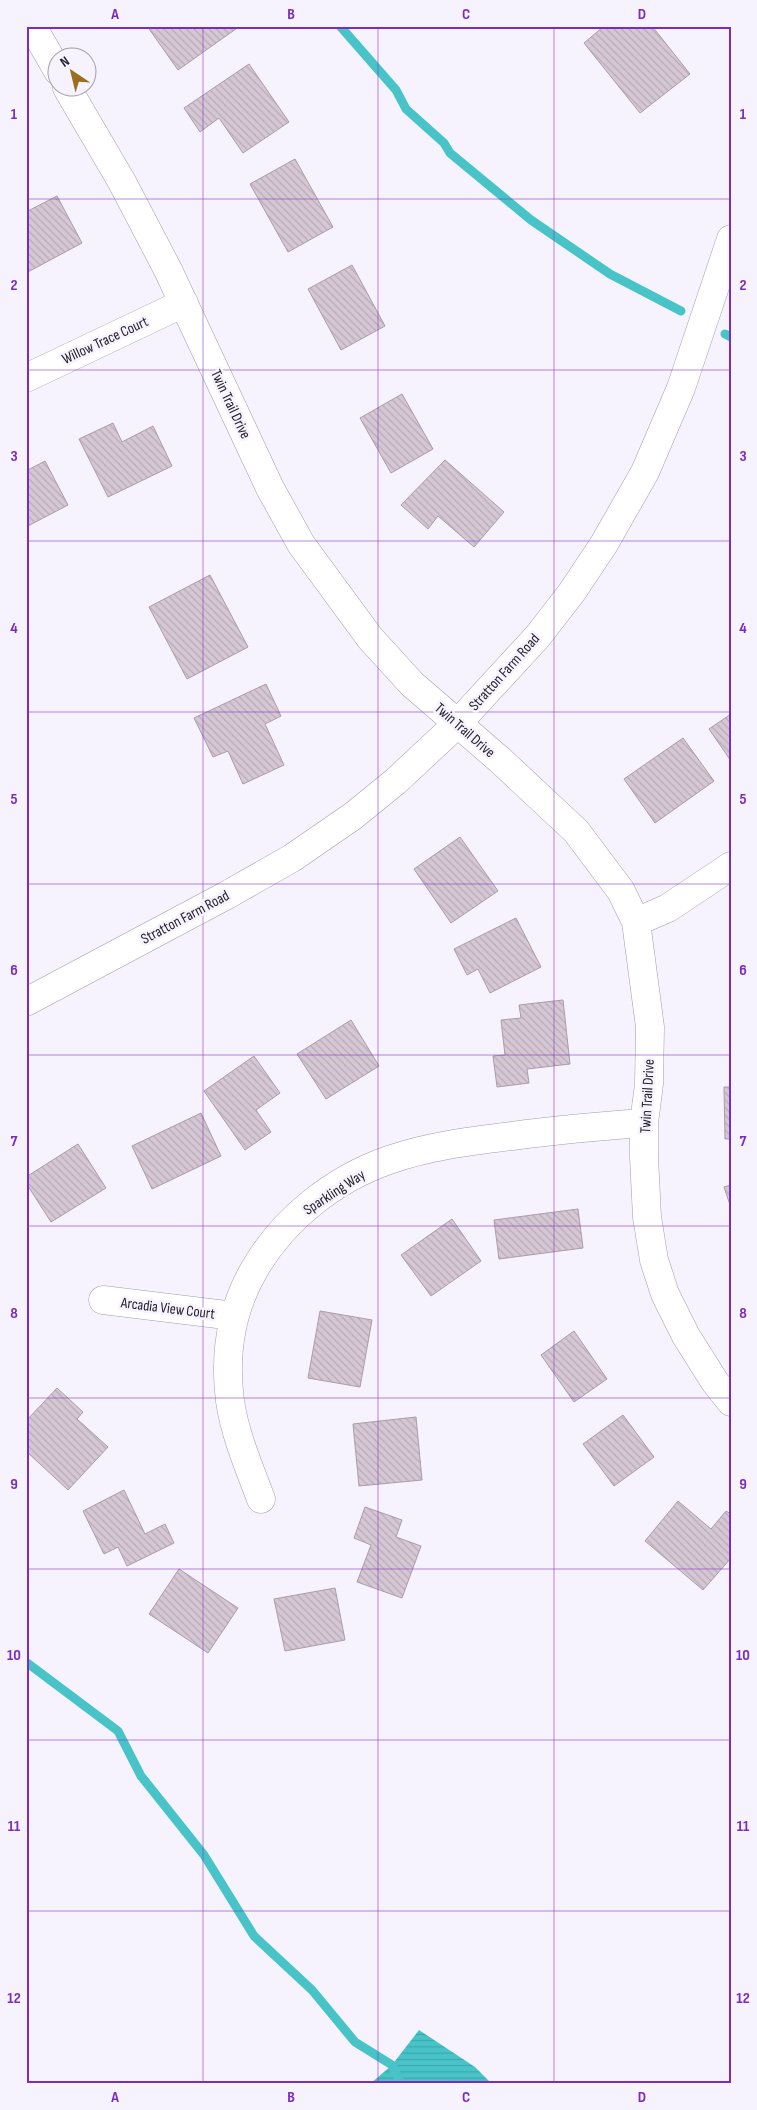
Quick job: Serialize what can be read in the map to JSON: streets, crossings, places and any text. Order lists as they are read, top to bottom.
{
  "streets": {
    "street": [
      "Willow Trace Court",
      "Twin Trail Drive",
      "Stratton Farm Road",
      "Sparkling Way",
      "Arcadia View Court"
    ]
  },
  "crossings": [
    ["Willow Trace Court", "Twin Trail Drive"],
    ["Twin Trail Drive", "Stratton Farm Road"],
    ["Twin Trail Drive", "Sparkling Way"],
    ["Sparkling Way", "Arcadia View Court"]
  ],
  "north": "top left",
  "grid": {
    "columns": [
      "A",
      "B",
      "C",
      "D"
    ],
    "rows": [
      "1",
      "2",
      "3",
      "4",
      "5",
      "6",
      "7",
      "8",
      "9",
      "10",
      "11",
      "12"
    ]
  }
}
